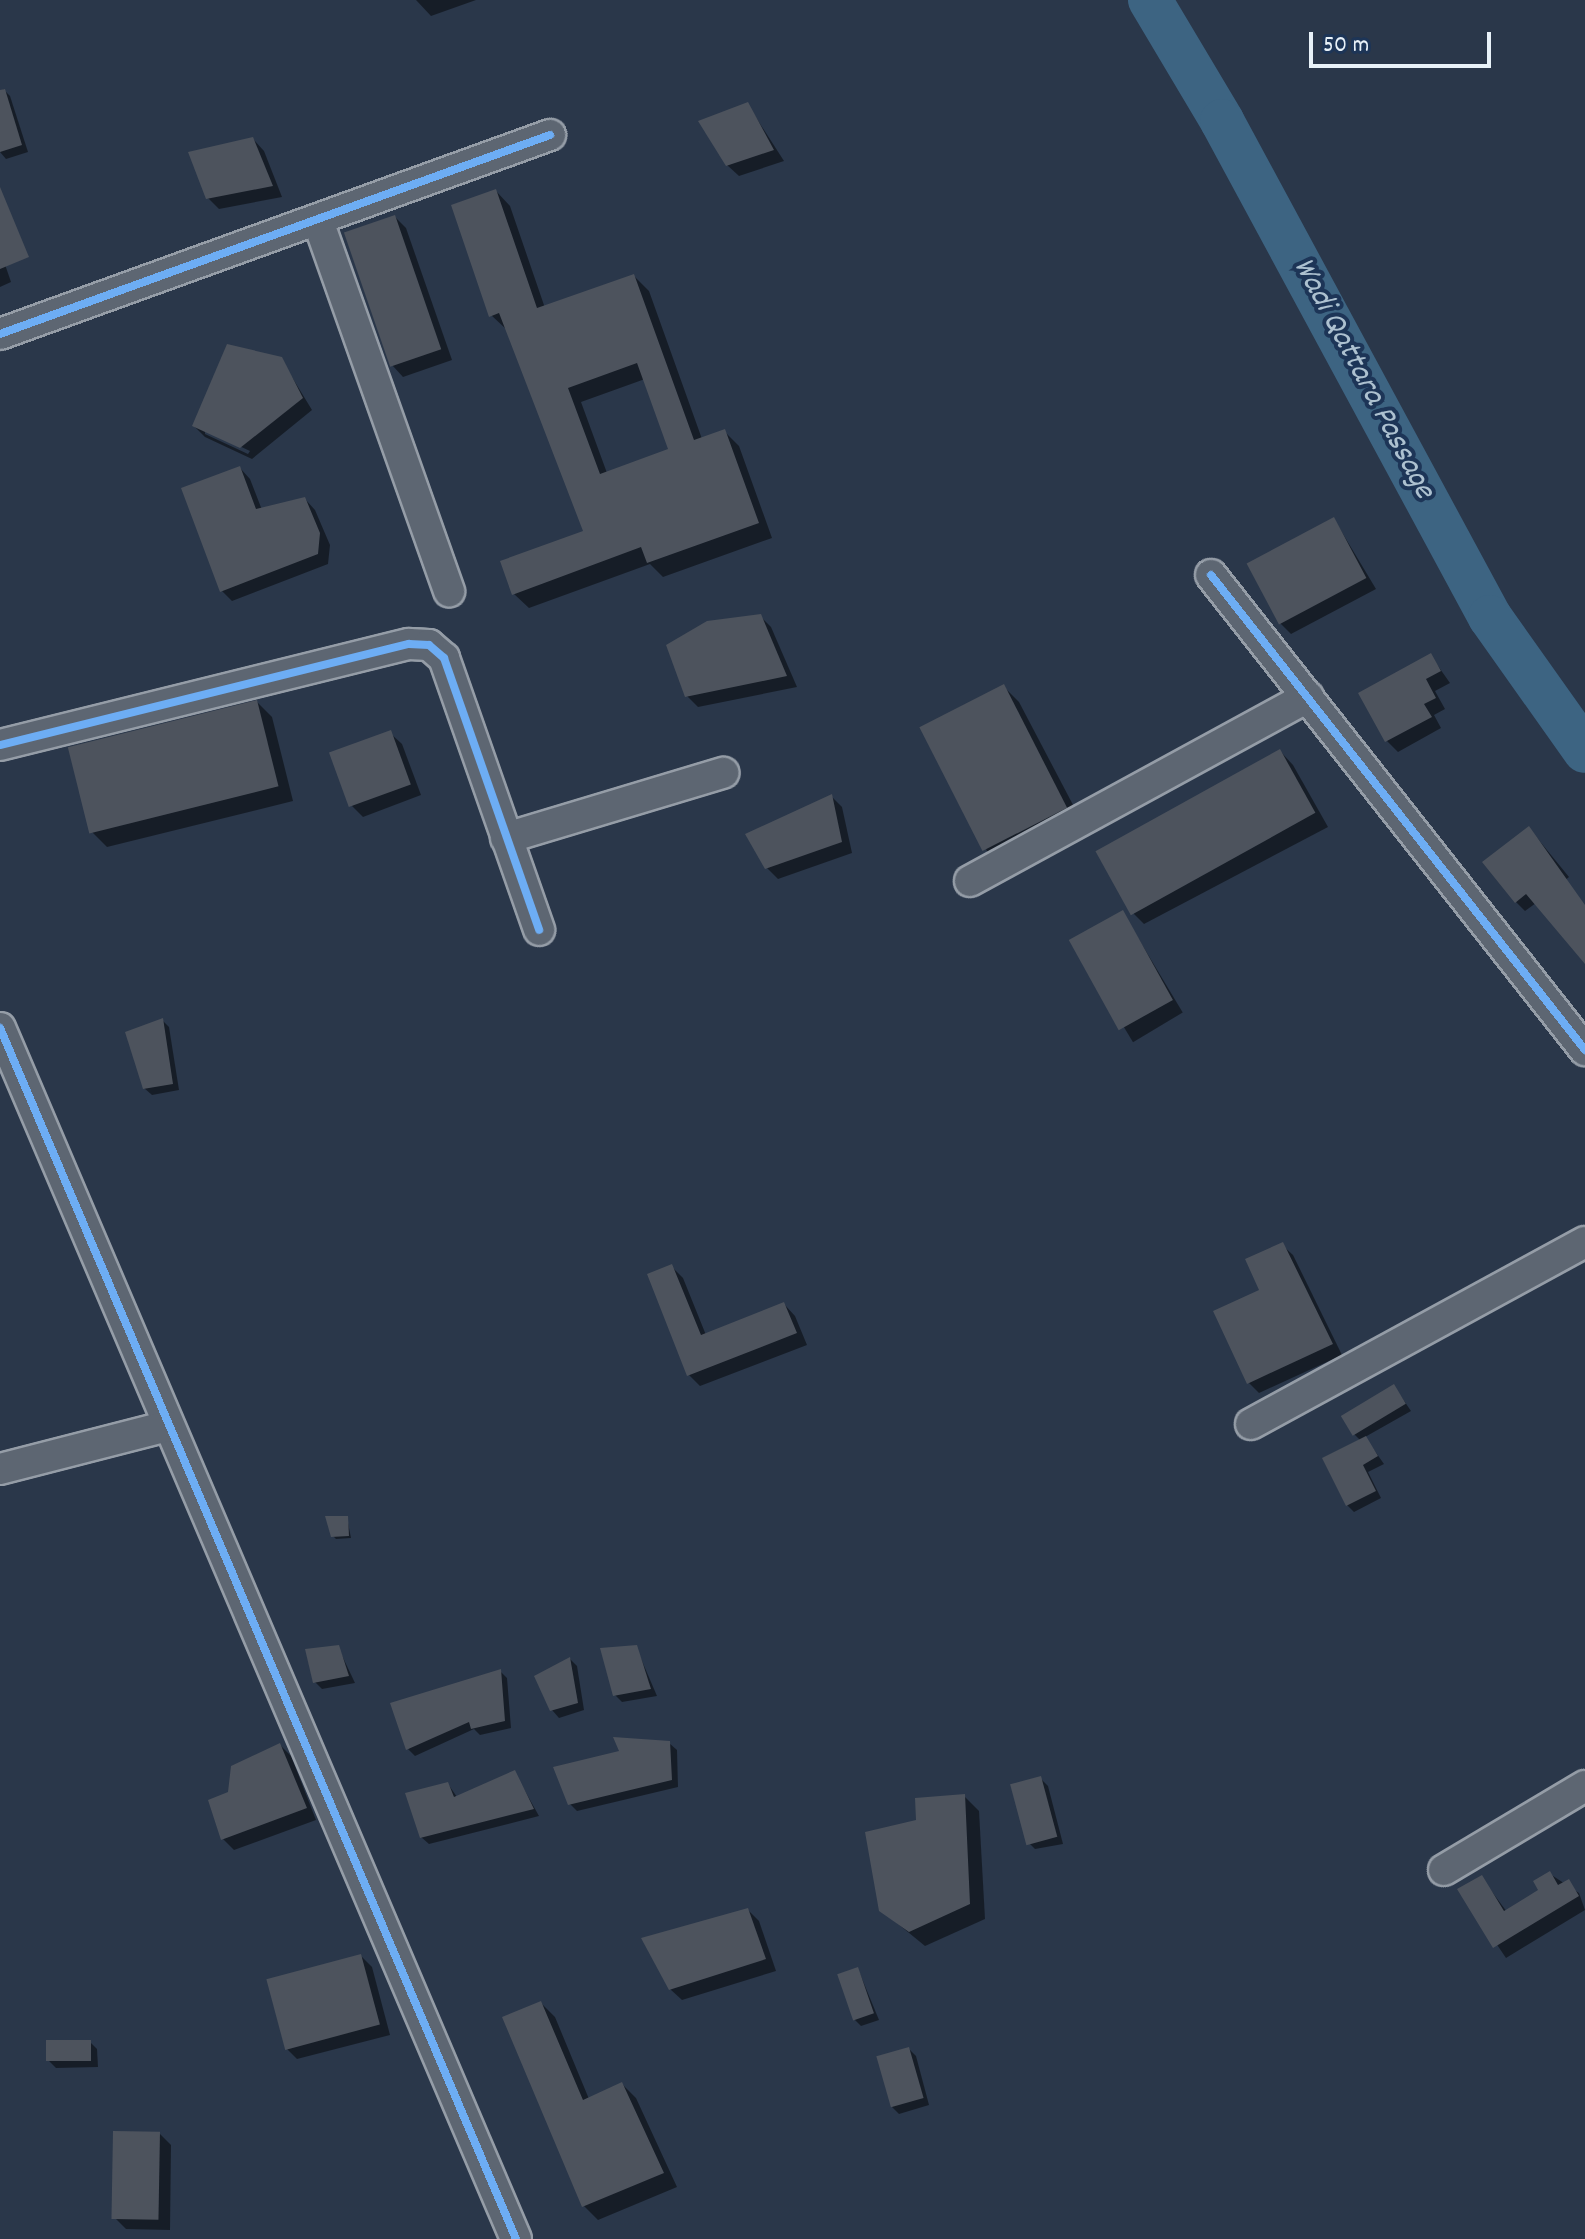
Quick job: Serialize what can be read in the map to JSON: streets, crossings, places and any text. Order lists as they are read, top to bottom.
{
  "water": ["Wadi Qattara Passage"],
  "scale_bar": "50 m"
}
